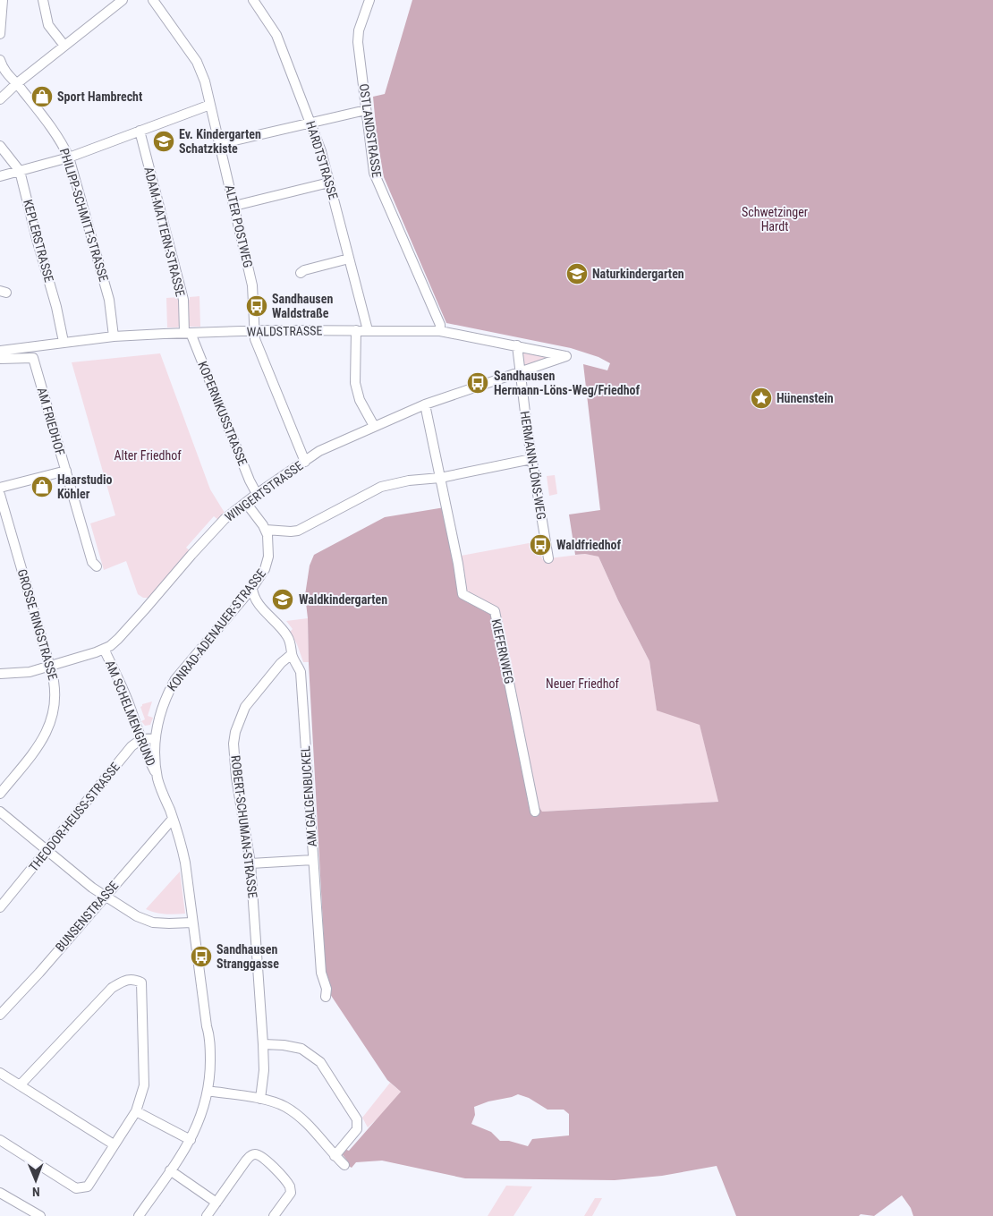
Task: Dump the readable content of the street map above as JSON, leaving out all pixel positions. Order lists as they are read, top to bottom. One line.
{"streets":{"street":["OSTLANDSTRASSE","HARDTSTRASSE","PHILIPP-SCHMITT-STRASSE","ALTER POSTWEG","ADAM-MATTERN-STRASSE","KEPLERSTRASSE","WALDSTRASSE","KOPERNIKUSSTRASSE","AM FRIEDHOF","HERMANN-LÖNS-WEG","WINGERTSTRASSE","GROSSE RINGSTRASSE","KONRAD-ADENAUER-STRASSE","KIEFERNWEG","AM SCHELMENGRUND","AM GALGENBUCKEL","THEODOR-HEUSS-STRASSE","ROBERT-SCHUMAN-STRASSE","BUNSENSTRASSE"]},"crossings":[["OSTLANDSTRASSE","WALDSTRASSE"],["HARDTSTRASSE","WALDSTRASSE"],["PHILIPP-SCHMITT-STRASSE","WALDSTRASSE"],["ALTER POSTWEG","WALDSTRASSE"],["ALTER POSTWEG","WINGERTSTRASSE"],["ADAM-MATTERN-STRASSE","WALDSTRASSE"],["ADAM-MATTERN-STRASSE","KOPERNIKUSSTRASSE"],["KEPLERSTRASSE","WALDSTRASSE"],["WALDSTRASSE","KOPERNIKUSSTRASSE"],["WALDSTRASSE","HERMANN-LÖNS-WEG"],["WALDSTRASSE","WINGERTSTRASSE"],["KOPERNIKUSSTRASSE","WINGERTSTRASSE"],["HERMANN-LÖNS-WEG","WINGERTSTRASSE"],["WINGERTSTRASSE","GROSSE RINGSTRASSE"],["WINGERTSTRASSE","KIEFERNWEG"],["WINGERTSTRASSE","AM SCHELMENGRUND"],["KONRAD-ADENAUER-STRASSE","AM SCHELMENGRUND"],["KONRAD-ADENAUER-STRASSE","AM GALGENBUCKEL"],["KONRAD-ADENAUER-STRASSE","BUNSENSTRASSE"],["AM SCHELMENGRUND","THEODOR-HEUSS-STRASSE"],["AM GALGENBUCKEL","ROBERT-SCHUMAN-STRASSE"]],"parks":["Schwetzinger Hardt","Alter Friedhof","Neuer Friedhof"],"places":{"shop":["Sport Hambrecht","Haarstudio Köhler"],"school or university":["Ev. Kindergarten Schatzkiste","Naturkindergarten","Waldkindergarten"],"bus stop":["Sandhausen Waldstraße","Sandhausen Hermann-Löns-Weg/Friedhof","Waldfriedhof","Sandhausen Stranggasse"],"place":["Hünenstein"]},"north":"bottom"}
